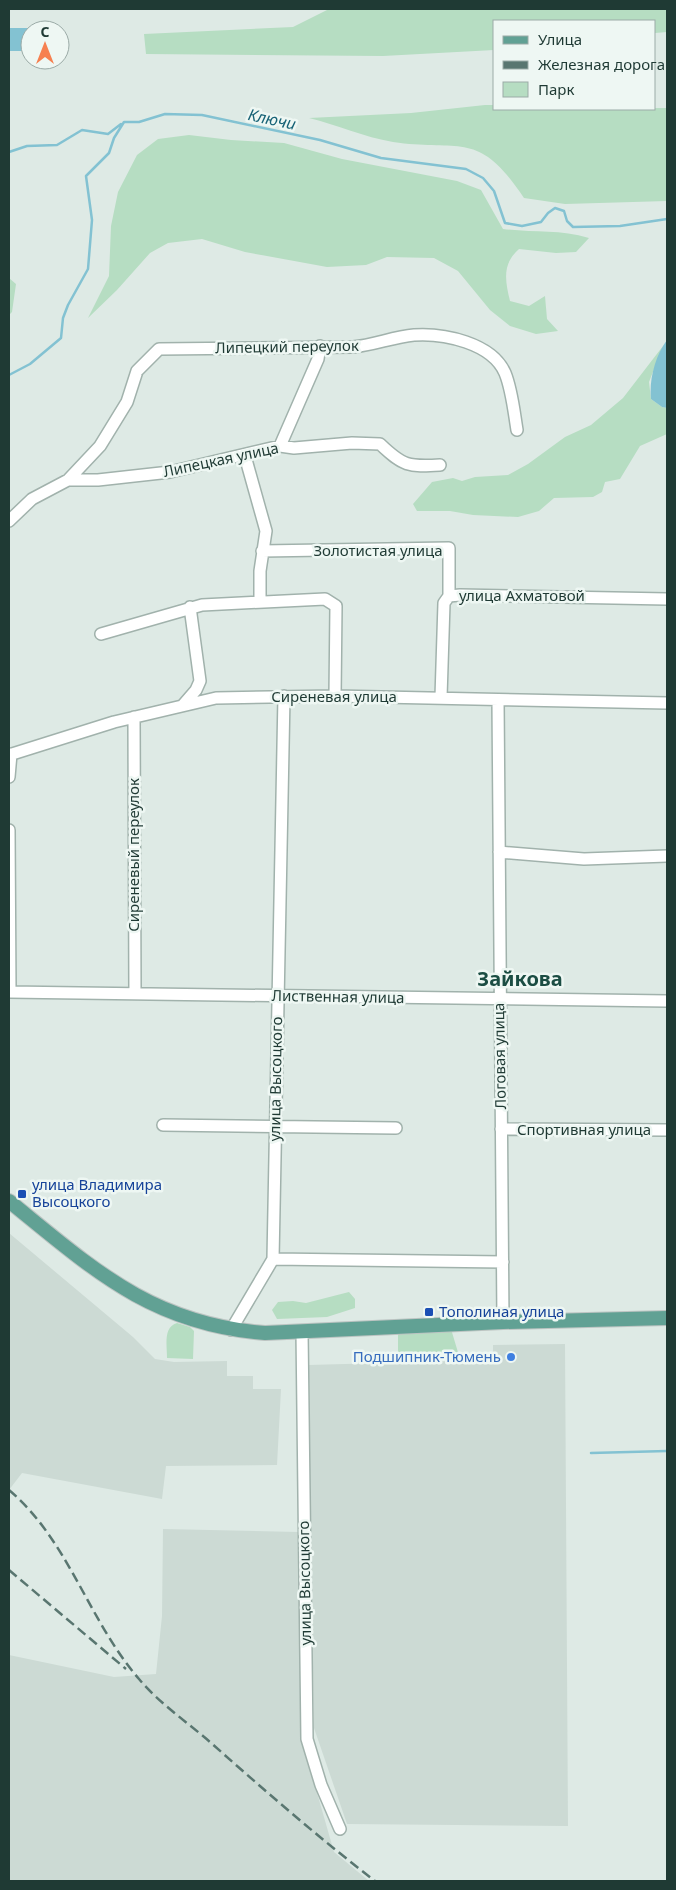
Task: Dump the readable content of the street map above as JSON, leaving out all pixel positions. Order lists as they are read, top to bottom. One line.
{"streets":{"street":["Липецкий переулок","Липецкая улица","Золотистая улица","улица Ахматовой","Сиреневая улица","Сиреневый переулок","Лиственная улица","Логовая улица","улица Высоцкого","Спортивная улица"]},"crossings":[["Липецкий переулок","Липецкая улица"],["Золотистая улица","улица Ахматовой"],["улица Ахматовой","Сиреневая улица"],["Сиреневая улица","Сиреневый переулок"],["Сиреневая улица","Логовая улица"],["Сиреневая улица","улица Высоцкого"],["Сиреневый переулок","Лиственная улица"],["Лиственная улица","Логовая улица"],["Лиственная улица","улица Высоцкого"],["Логовая улица","Спортивная улица"]],"districts":["Зайкова"],"water":["Ключи"],"places":{"transit":["улица Владимира Высоцкого","Тополиная улица"],"other":["Подшипник-Тюмень"]},"legend":["Улица","Железная дорога","Парк"],"north":"top"}
